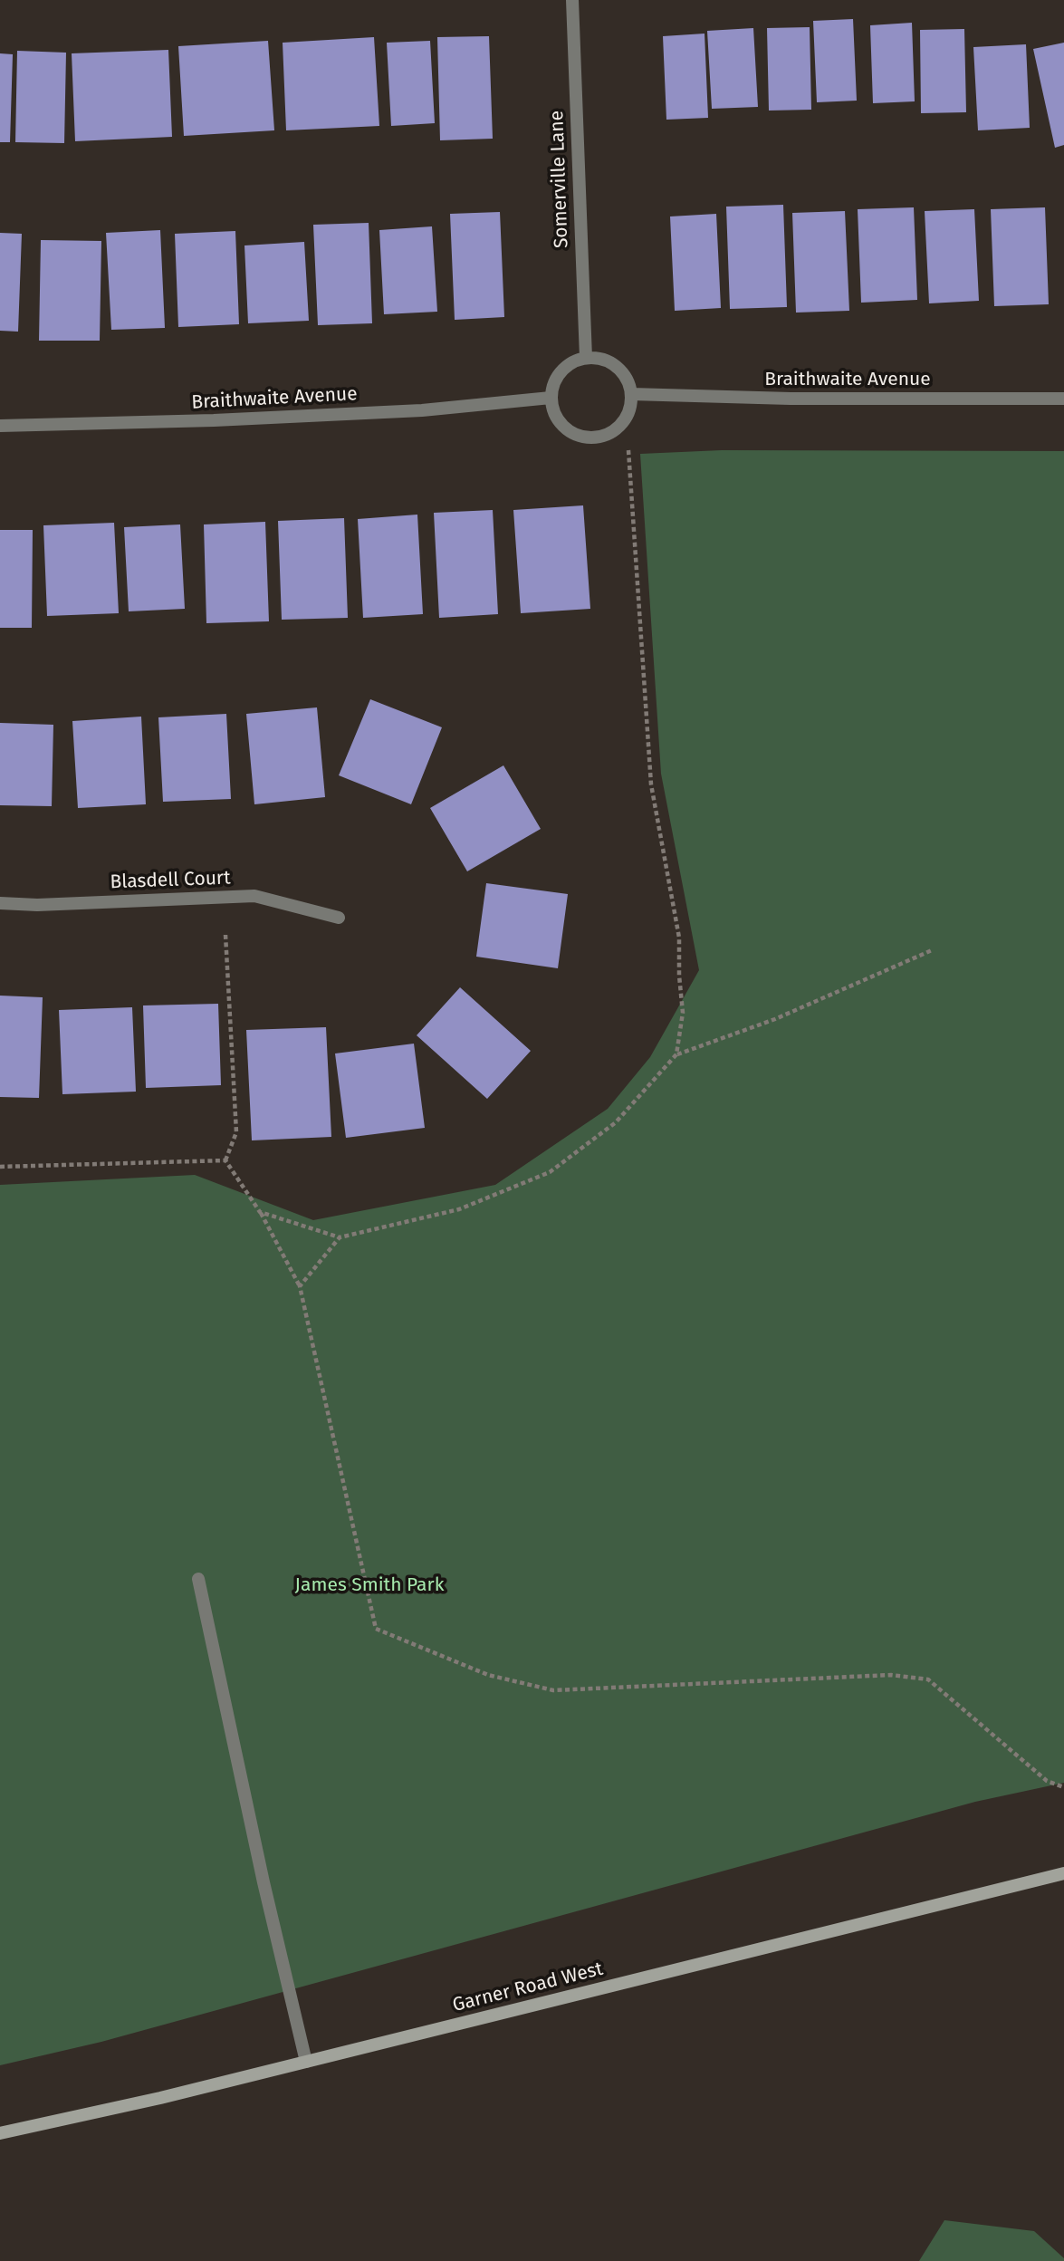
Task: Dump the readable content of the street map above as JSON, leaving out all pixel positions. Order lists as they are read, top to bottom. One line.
{"streets":{"main road":["Garner Road West"],"street":["Somerville Lane","Braithwaite Avenue","Blasdell Court"]},"crossings":[["Somerville Lane","Braithwaite Avenue"]],"parks":["James Smith Park"]}
